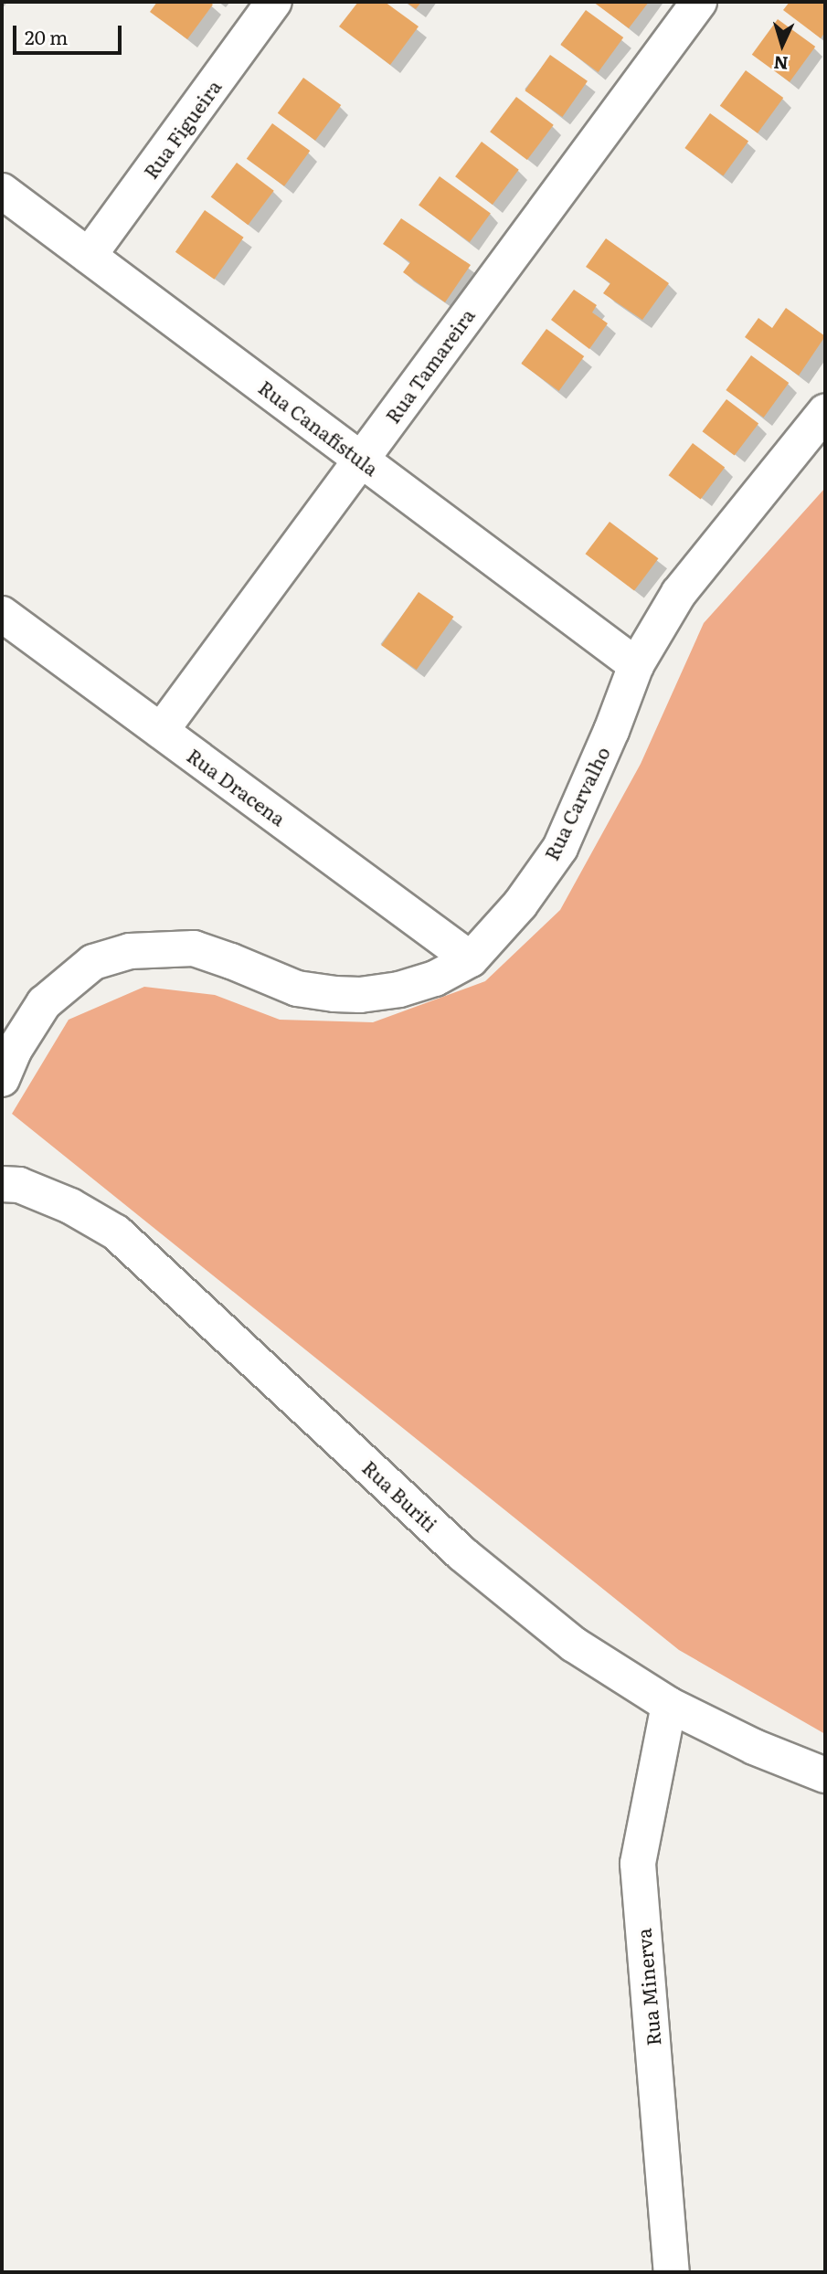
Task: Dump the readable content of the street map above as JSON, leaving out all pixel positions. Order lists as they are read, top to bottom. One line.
{"streets":{"street":["Rua Figueira","Rua Tamareira","Rua Canafístula","Rua Dracena","Rua Carvalho","Rua Buriti","Rua Minerva"]},"crossings":[["Rua Figueira","Rua Canafístula"],["Rua Tamareira","Rua Canafístula"],["Rua Tamareira","Rua Dracena"],["Rua Canafístula","Rua Carvalho"],["Rua Dracena","Rua Carvalho"],["Rua Buriti","Rua Minerva"]],"scale_bar":"20 m","north":"bottom"}
